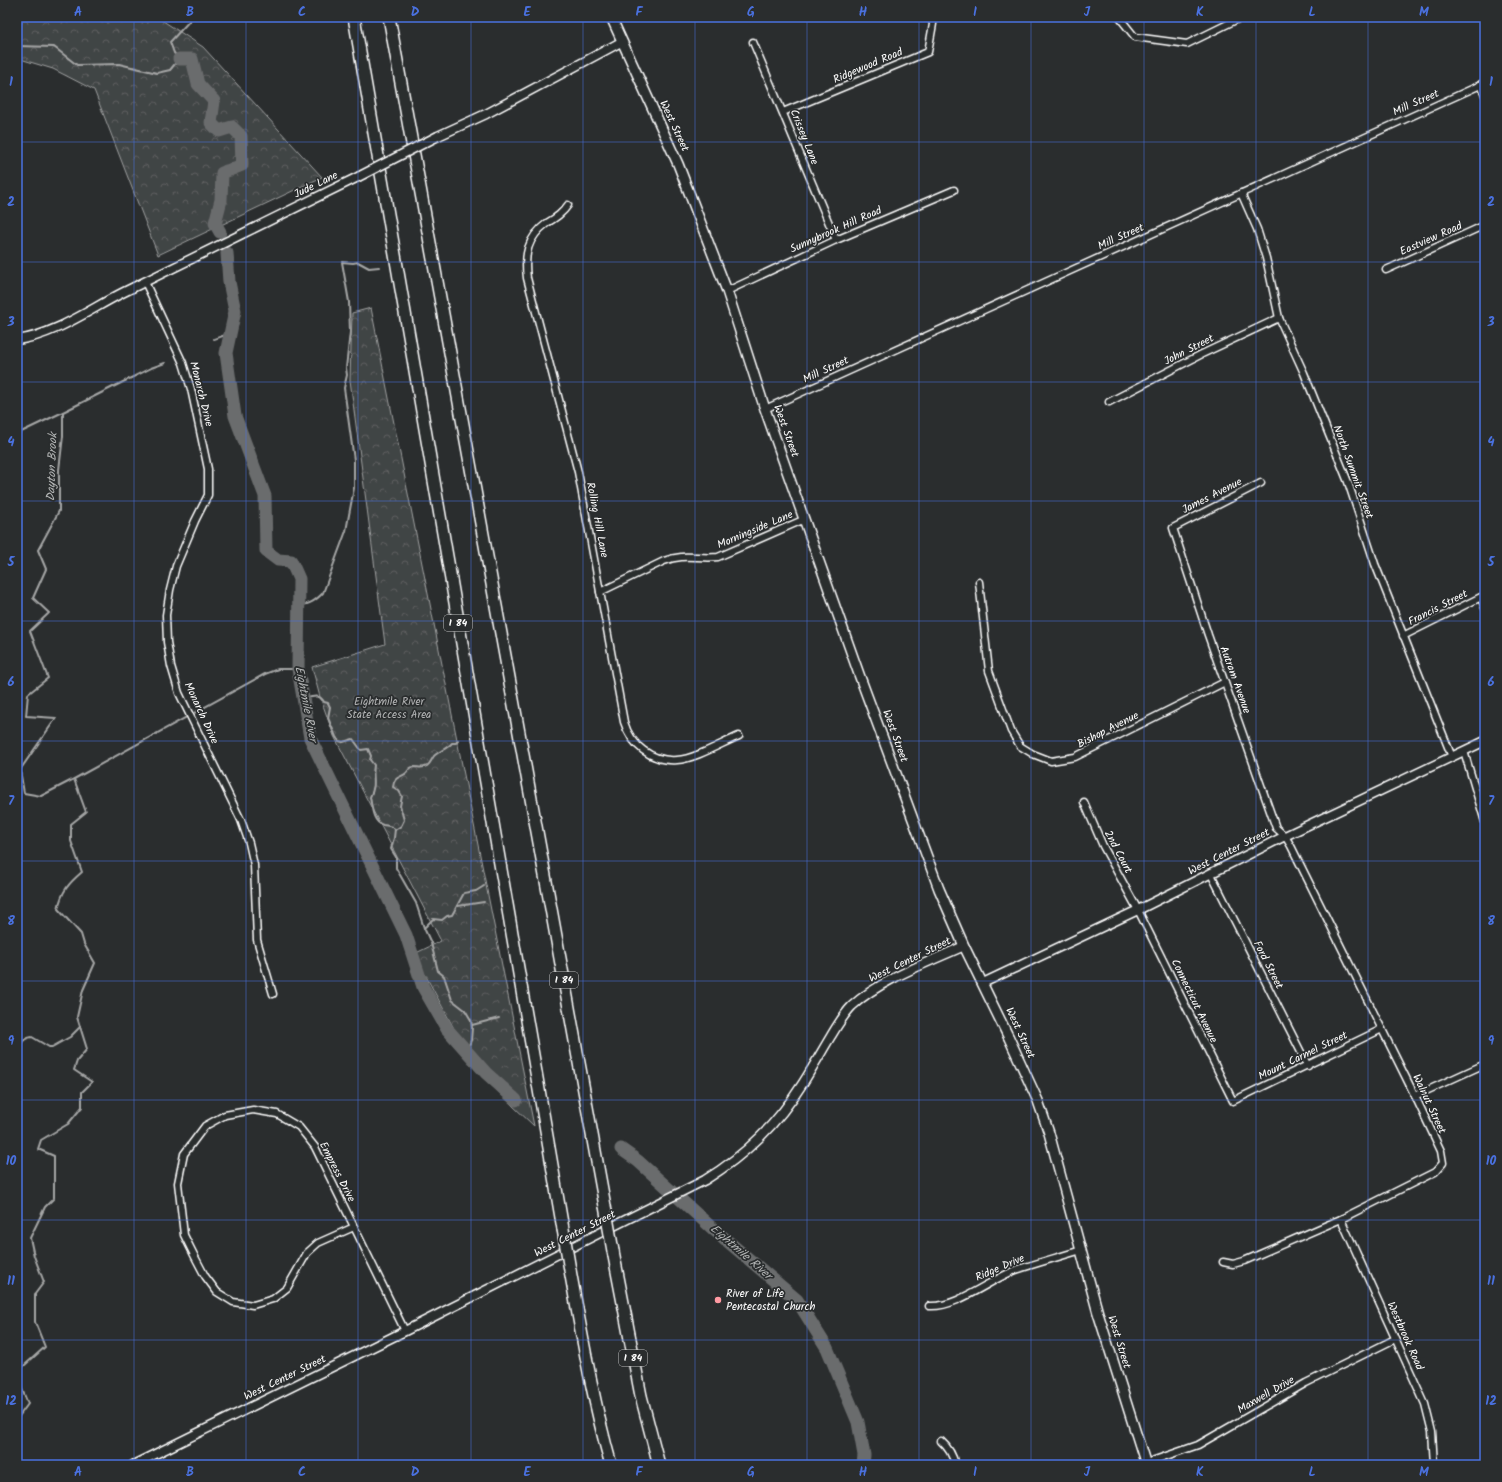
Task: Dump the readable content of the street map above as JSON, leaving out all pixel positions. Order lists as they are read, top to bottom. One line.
{"streets":{"highway":["I 84"],"main road":["West Street"],"street":["Ridgewood Road","Mill Street","Crissey Lane","Jude Lane","Sunnybrook Hill Road","Eastview Road","John Street","Monarch Drive","North Summit Street","James Avenue","Rolling Hill Lane","Morningside Lane","Francis Street","Autram Avenue","Bishop Avenue","2nd Court","West Center Street","Ford Street","Connecticut Avenue","Mount Carmel Street","Walnut Street","Empress Drive","Ridge Drive","Westbrook Road","Maxwell Drive"]},"crossings":[["Ridgewood Road","Crissey Lane"],["Mill Street","West Street"],["Mill Street","North Summit Street"],["West Street","Jude Lane"],["West Street","Sunnybrook Hill Road"],["West Street","Morningside Lane"],["West Street","West Center Street"],["West Street","Ridge Drive"],["West Street","Maxwell Drive"],["Crissey Lane","Sunnybrook Hill Road"],["Jude Lane","Monarch Drive"],["John Street","North Summit Street"],["North Summit Street","Francis Street"],["North Summit Street","West Center Street"],["James Avenue","Autram Avenue"],["Rolling Hill Lane","Morningside Lane"],["Autram Avenue","Bishop Avenue"],["Autram Avenue","West Center Street"],["Autram Avenue","Walnut Street"],["2nd Court","West Center Street"],["2nd Court","Connecticut Avenue"],["West Center Street","Ford Street"],["West Center Street","Connecticut Avenue"],["West Center Street","Walnut Street"],["West Center Street","Empress Drive"],["Ford Street","Mount Carmel Street"],["Connecticut Avenue","Mount Carmel Street"],["Mount Carmel Street","Walnut Street"],["Walnut Street","Westbrook Road"],["Westbrook Road","Maxwell Drive"]],"water":["Dayton Brook","Eightmile River"],"parks":["Eightmile River State Access Area"],"places":["River of Life Pentecostal Church"],"grid":{"columns":["A","B","C","D","E","F","G","H","I","J","K","L","M"],"rows":["1","2","3","4","5","6","7","8","9","10","11","12"]}}
